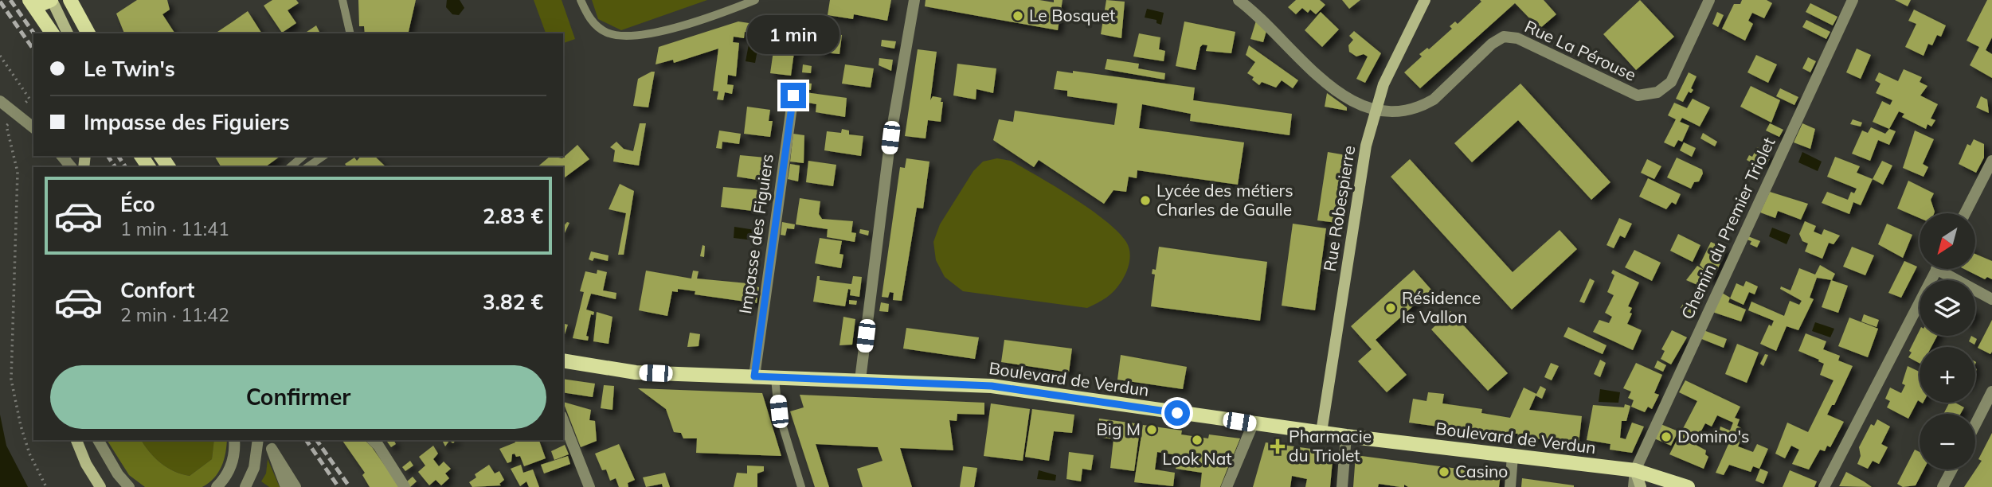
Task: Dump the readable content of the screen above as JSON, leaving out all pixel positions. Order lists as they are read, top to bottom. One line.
{"streets":{"main road":["Boulevard de Verdun"],"street":["Rue La Pérouse","Rue Robespierre","Chemin du Premier Triolet","Impasse des Figuiers"]},"crossings":[["Rue La Pérouse","Rue Robespierre"],["Rue Robespierre","Boulevard de Verdun"],["Chemin du Premier Triolet","Boulevard de Verdun"],["Impasse des Figuiers","Boulevard de Verdun"]],"places":{"other":["Le Bosquet","Lycée des métiers Charles de Gaulle","Résidence le Vallon","Big M","Domino's","Look Nat","Casino"],"health":["Pharmacie du Triolet"]},"north":"bottom left","page":{"bubble":"1 min","banner":["Le Twin's","Impasse des Figuiers"],"list":[{"name":"Éco","note":"1 min · 11:41","value":"2.83 €"},{"name":"Confort","note":"2 min · 11:42","value":"3.82 €"}],"map_buttons":["+","−"],"buttons":"Confirmer"}}
